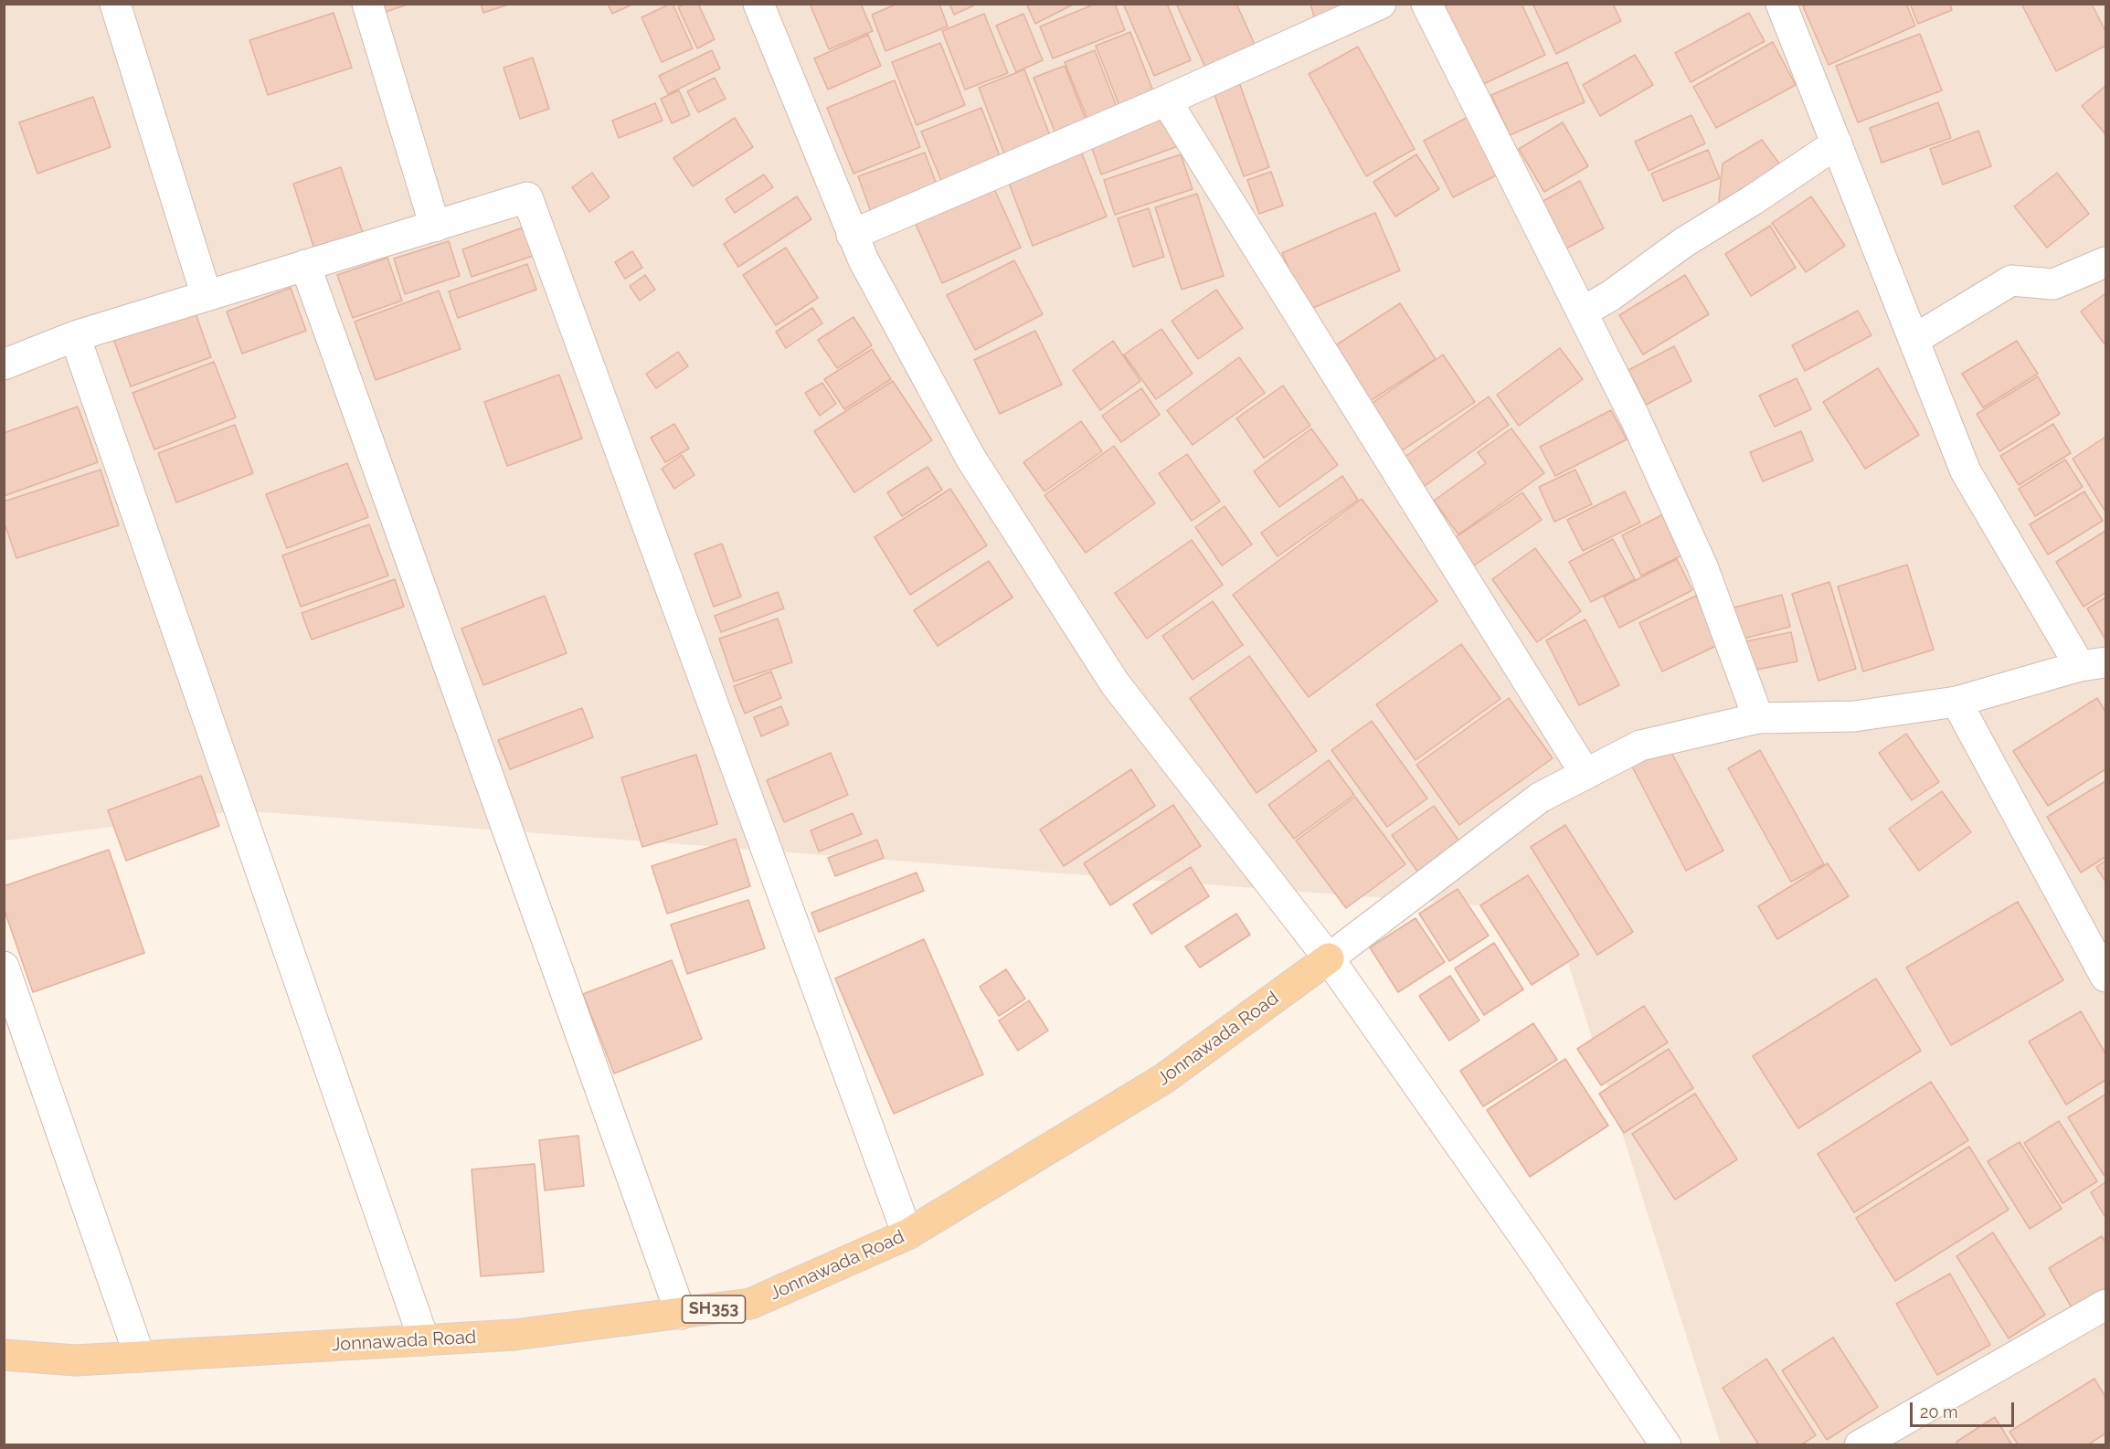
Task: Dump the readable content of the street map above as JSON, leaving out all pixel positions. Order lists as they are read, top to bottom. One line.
{"streets":{"main road":["Jonnawada Road","SH353"]},"scale_bar":"20 m"}
